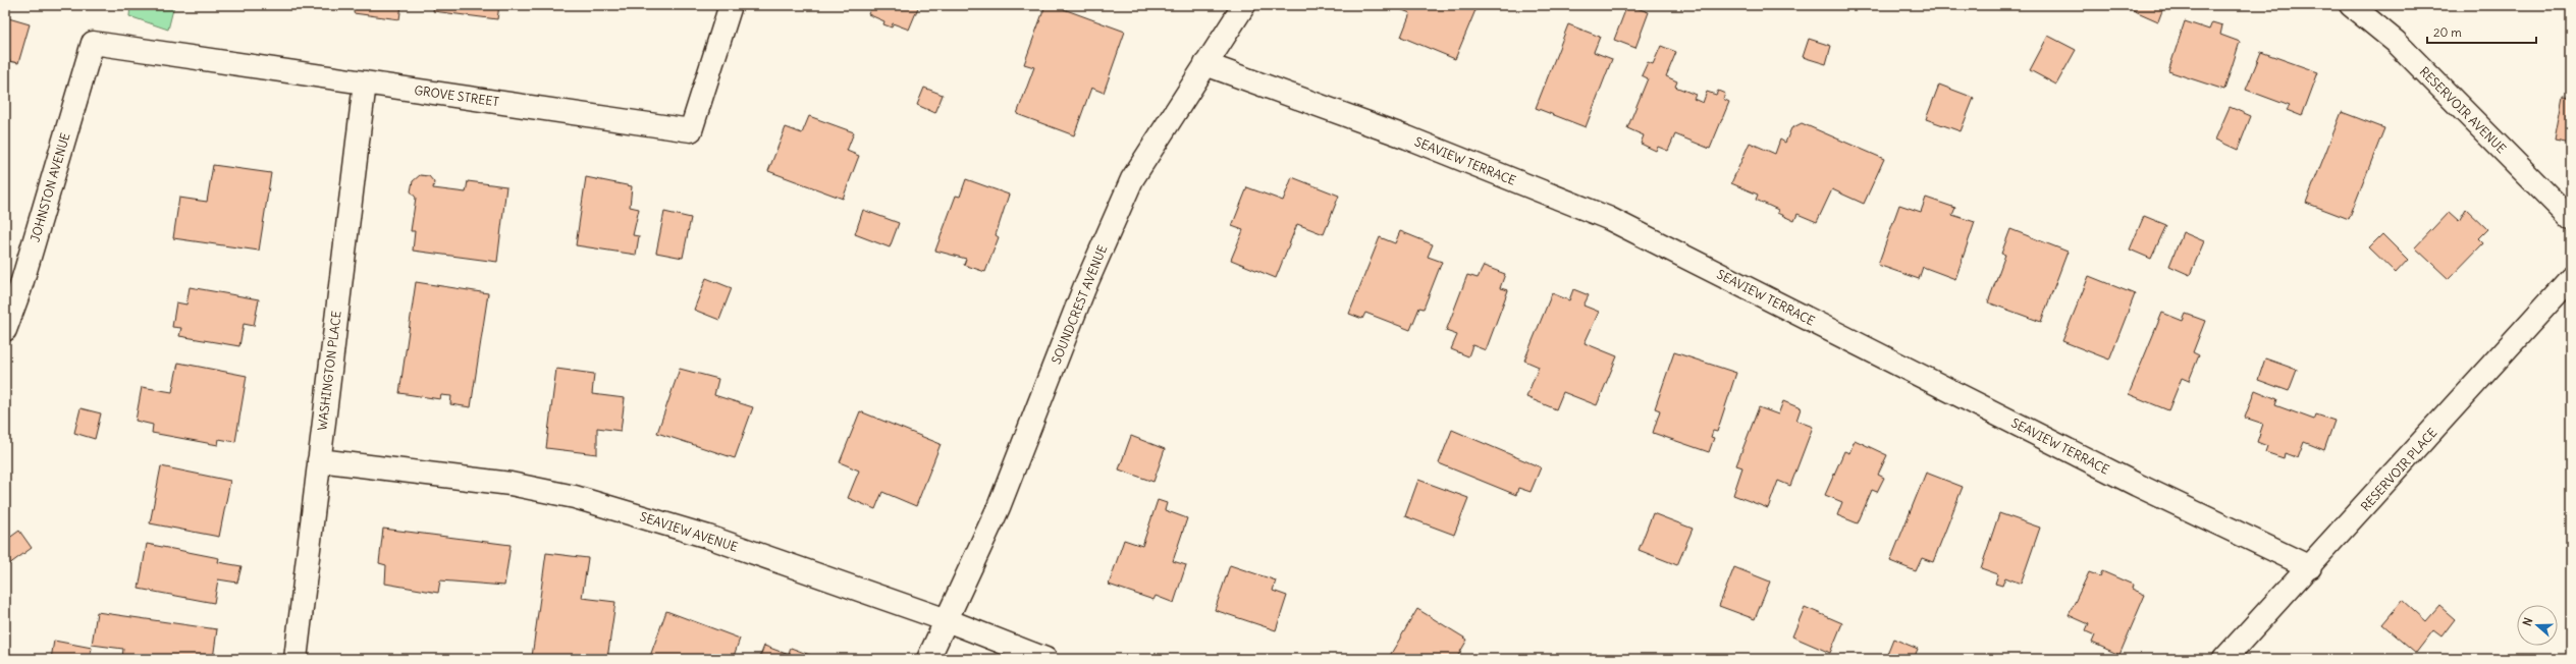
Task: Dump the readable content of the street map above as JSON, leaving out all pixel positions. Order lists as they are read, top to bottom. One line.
{"streets":{"street":["GROVE STREET","RESERVOIR AVENUE","SEAVIEW TERRACE","JOHNSTON AVENUE","SOUNDCREST AVENUE","WASHINGTON PLACE","RESERVOIR PLACE","SEAVIEW AVENUE"]},"crossings":[["GROVE STREET","JOHNSTON AVENUE"],["GROVE STREET","WASHINGTON PLACE"],["SEAVIEW TERRACE","SOUNDCREST AVENUE"],["SEAVIEW TERRACE","RESERVOIR PLACE"],["SOUNDCREST AVENUE","SEAVIEW AVENUE"],["WASHINGTON PLACE","SEAVIEW AVENUE"]],"scale_bar":"20 m","north":"left"}
